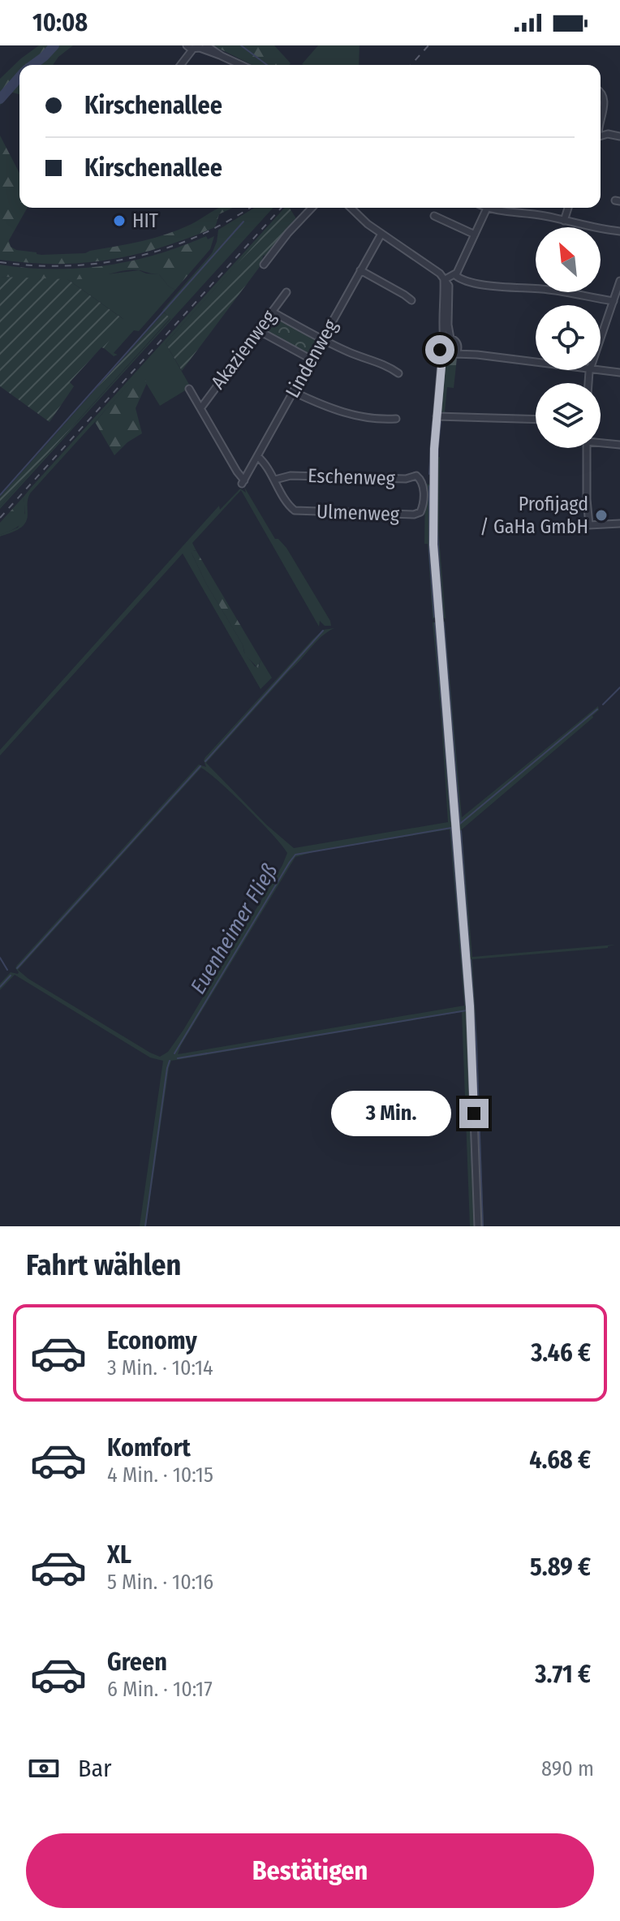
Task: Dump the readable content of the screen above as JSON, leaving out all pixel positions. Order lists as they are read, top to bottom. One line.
{"streets":{"street":["Akazienweg","Lindenweg","Eschenweg","Ulmenweg"]},"crossings":[["Akazienweg","Lindenweg"],["Lindenweg","Ulmenweg"],["Eschenweg","Ulmenweg"]],"water":["Euenheimer Fließ"],"places":["HIT","Profijagd / GaHa GmbH"],"north":"top left","page":{"status":"10:08","banner":["Kirschenallee","Kirschenallee"],"bubble":"3 Min.","heading":"Fahrt wählen","list":[{"name":"Economy","note":"3 Min. · 10:14","value":"3.46 €"},{"name":"Komfort","note":"4 Min. · 10:15","value":"4.68 €"},{"name":"XL","note":"5 Min. · 10:16","value":"5.89 €"},{"name":"Green","note":"6 Min. · 10:17","value":"3.71 €"}],"pay":["Bar","890 m"],"buttons":"Bestätigen"}}
